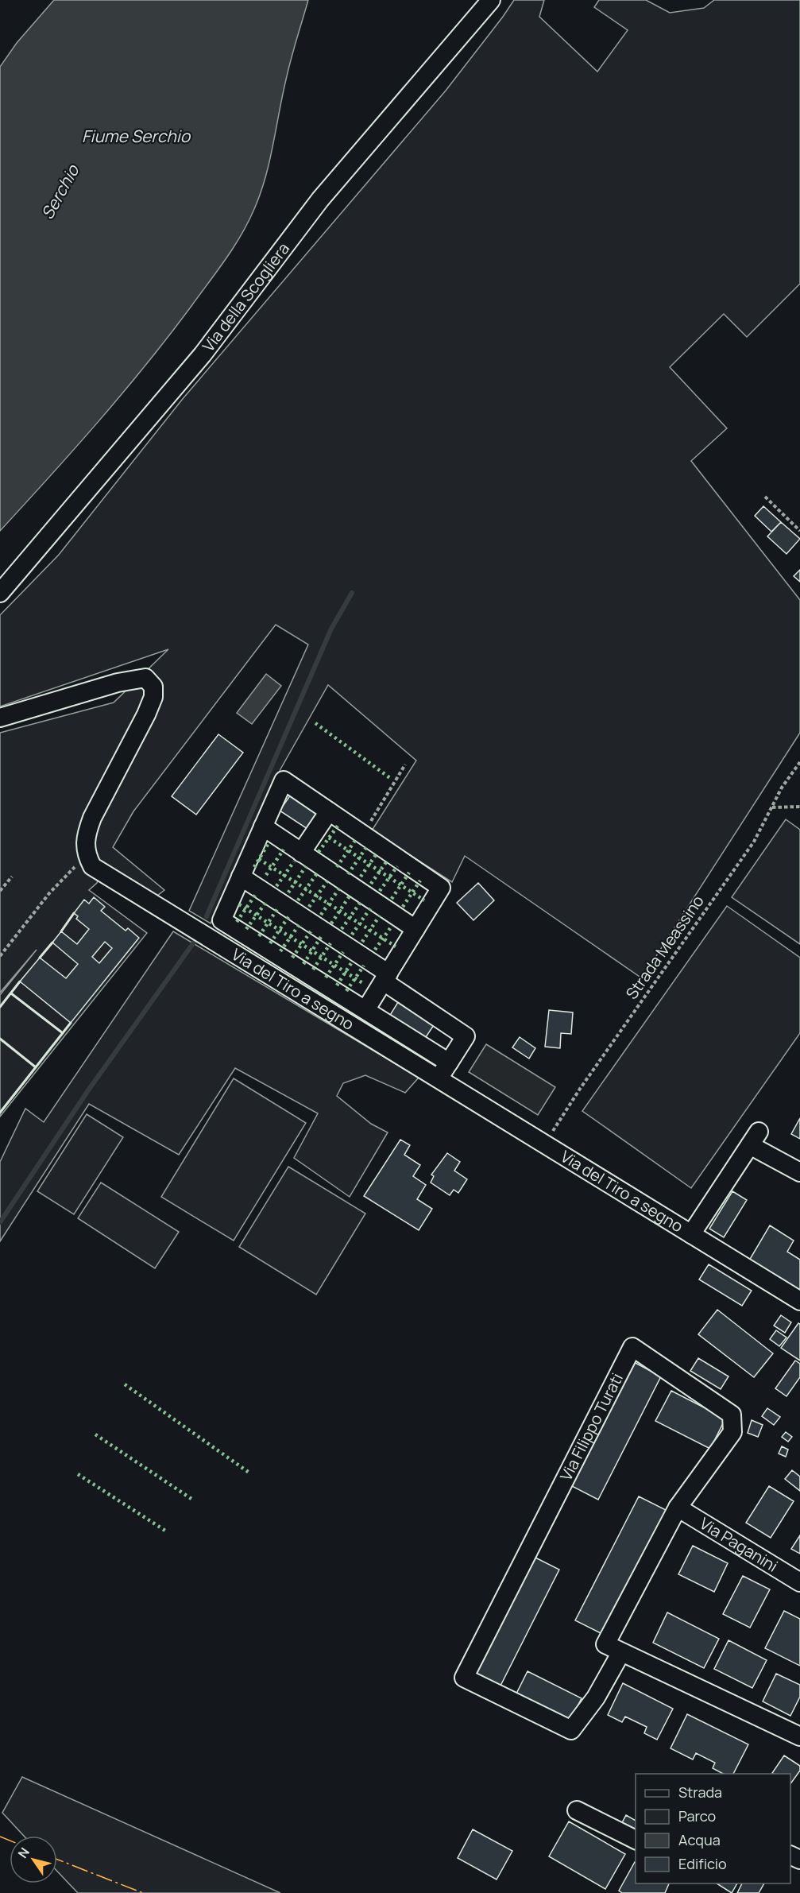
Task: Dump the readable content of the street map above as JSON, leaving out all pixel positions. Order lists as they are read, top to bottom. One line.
{"streets":{"street":["Via della Scogliera","Via del Tiro a segno","Via Filippo Turati","Via Paganini"],"path":["Strada Meassino"]},"crossings":[["Strada Meassino","Via del Tiro a segno"],["Via Filippo Turati","Via Paganini"]],"water":["Fiume Serchio","Serchio"],"legend":["Strada","Parco","Acqua","Edificio"],"north":"top left"}
